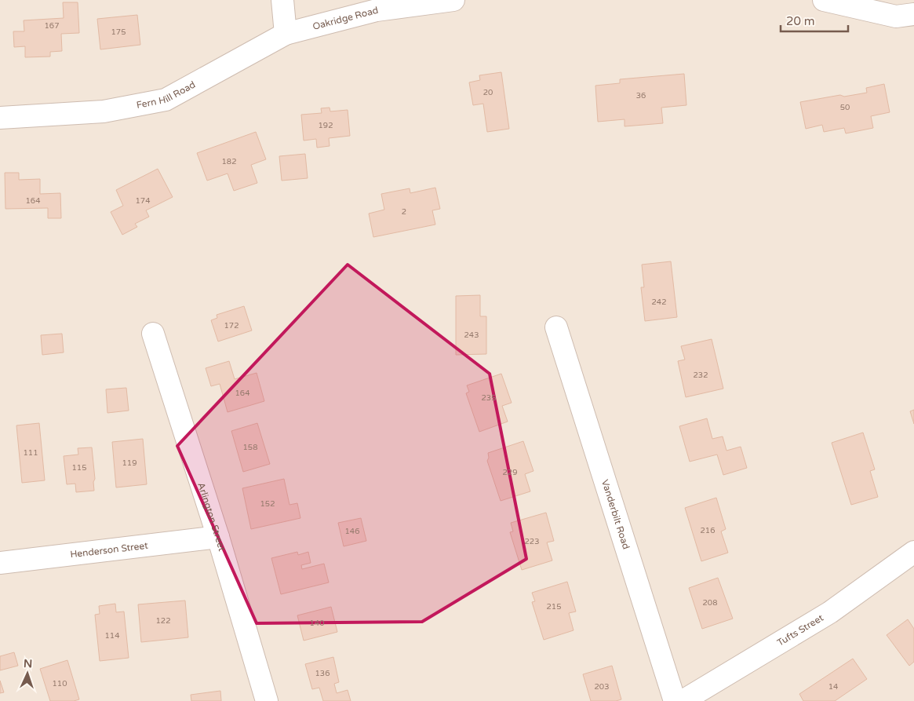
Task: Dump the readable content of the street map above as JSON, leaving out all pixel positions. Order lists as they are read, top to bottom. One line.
{"streets":{"street":["Oakridge Road","Fern Hill Road","Vanderbilt Road","Arlington Street","Henderson Street","Tufts Street"]},"crossings":[["Oakridge Road","Fern Hill Road"],["Arlington Street","Henderson Street"]],"house_numbers":["167","175","20","36","50","192","182","164","174","2","242","172","243","232","164","235","158","111","119","115","229","152","216","146","223","208","215","122","140","114","136","110","203","14"],"scale_bar":"20 m","north":"top"}
